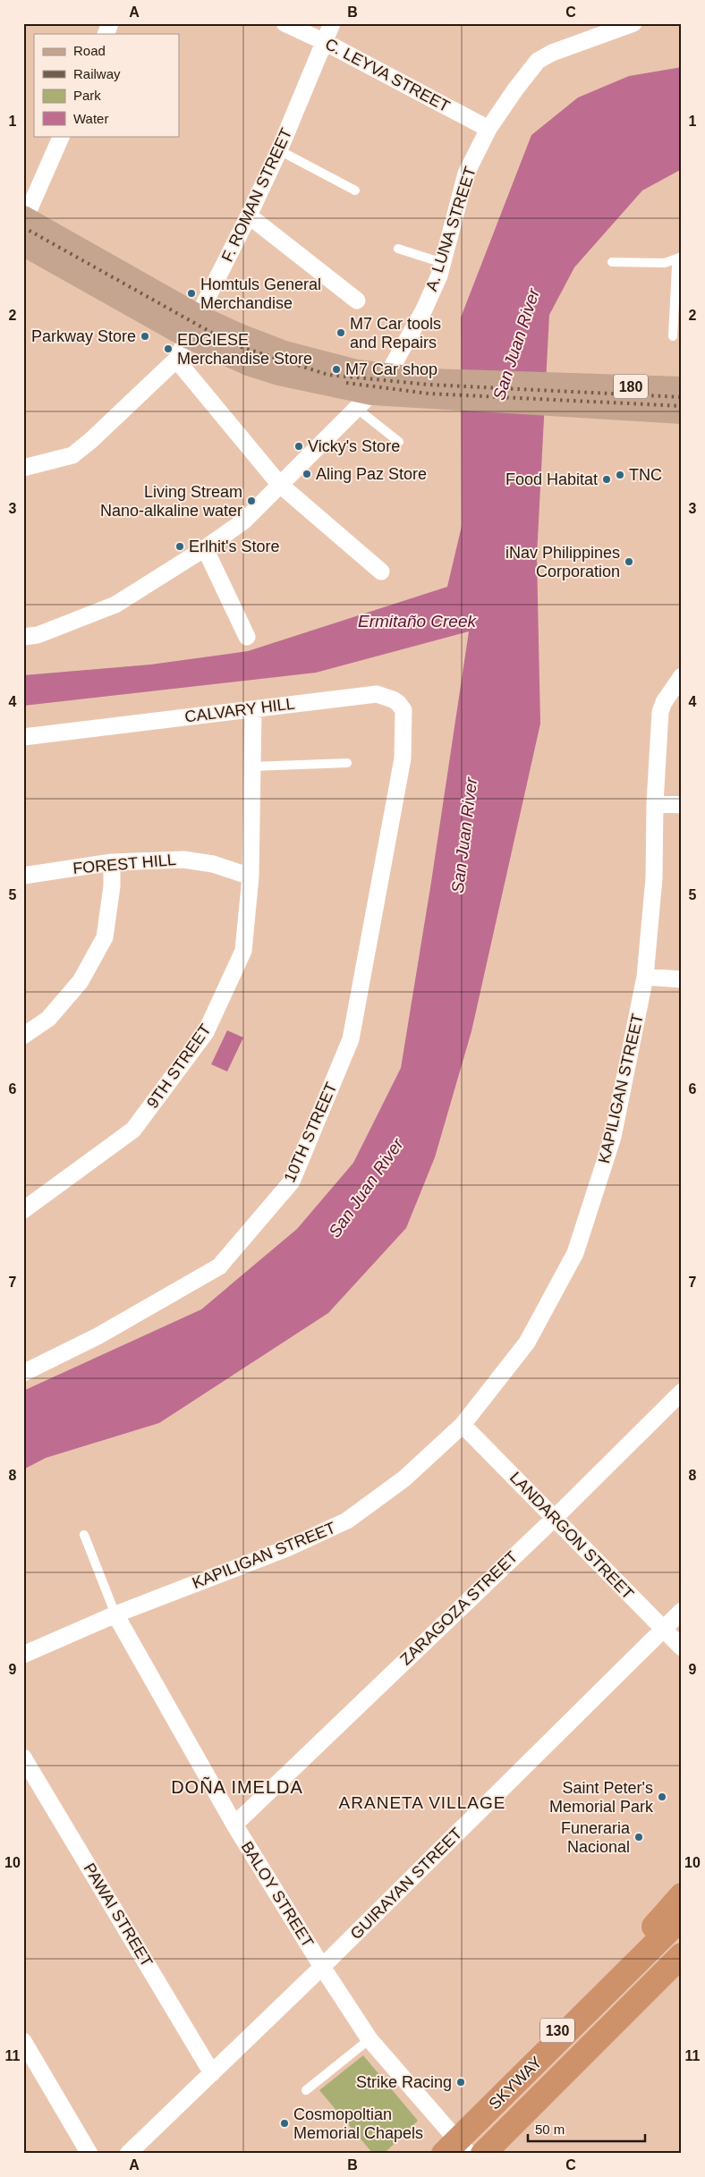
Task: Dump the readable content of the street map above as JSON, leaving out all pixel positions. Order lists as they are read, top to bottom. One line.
{"streets":{"highway":["SKYWAY"],"main road":["180","130"],"street":["C. LEYVA STREET","F. ROMAN STREET","A. LUNA STREET","CALVARY HILL","FOREST HILL","9TH STREET","KAPILIGAN STREET","10TH STREET","LANDARGON STREET","ZARAGOZA STREET","GUIRAYAN STREET","BALOY STREET","PAWAI STREET"]},"crossings":[["C. LEYVA STREET","F. ROMAN STREET"],["C. LEYVA STREET","A. LUNA STREET"],["F. ROMAN STREET","180"],["A. LUNA STREET","180"],["CALVARY HILL","9TH STREET"],["CALVARY HILL","10TH STREET"],["FOREST HILL","9TH STREET"],["KAPILIGAN STREET","LANDARGON STREET"],["KAPILIGAN STREET","BALOY STREET"],["LANDARGON STREET","ZARAGOZA STREET"],["LANDARGON STREET","GUIRAYAN STREET"],["ZARAGOZA STREET","BALOY STREET"],["GUIRAYAN STREET","BALOY STREET"],["GUIRAYAN STREET","PAWAI STREET"],["BALOY STREET","130"],["BALOY STREET","SKYWAY"],["130","SKYWAY"]],"districts":["DOÑA IMELDA","ARANETA VILLAGE"],"water":["San Juan River","Ermitaño Creek"],"places":["Homtuls General Merchandise","M7 Car tools and Repairs","Parkway Store","EDGIESE Merchandise Store","M7 Car shop","Vicky's Store","Aling Paz Store","TNC","Food Habitat","Living Stream Nano-alkaline water","Erlhit's Store","iNav Philippines Corporation","Saint Peter's Memorial Park","Funeraria Nacional","Strike Racing","Cosmopoltian Memorial Chapels"],"legend":["Road","Railway","Park","Water"],"scale_bar":"50 m","grid":{"columns":["A","B","C"],"rows":["1","2","3","4","5","6","7","8","9","10","11"]}}
